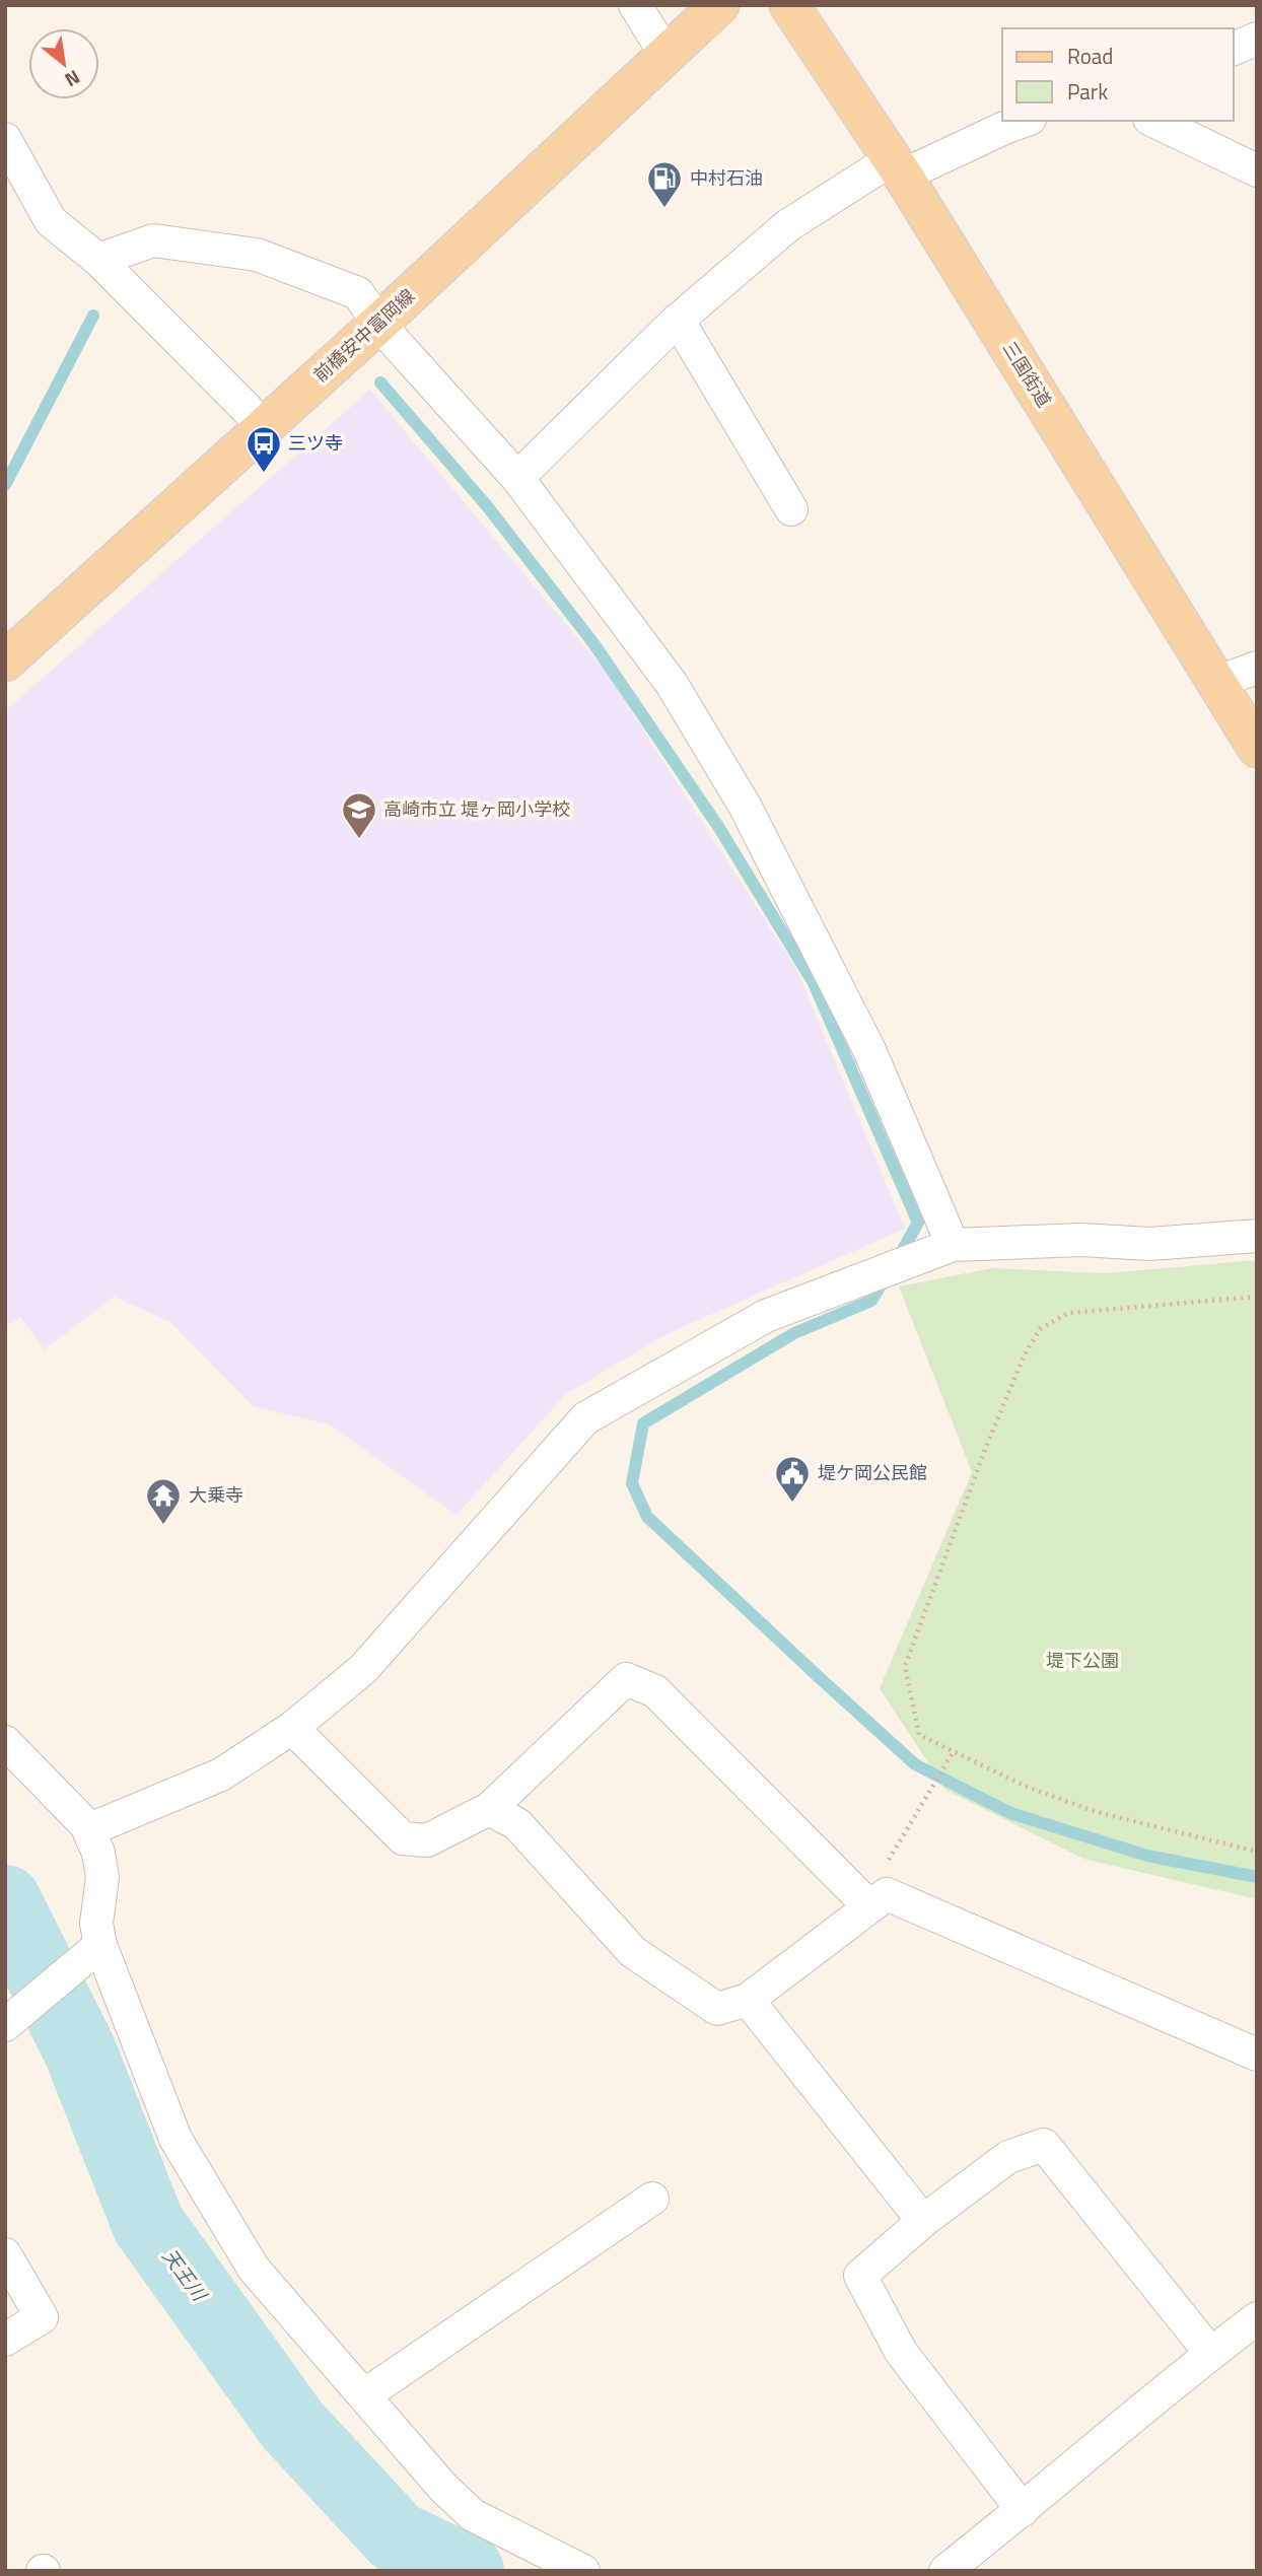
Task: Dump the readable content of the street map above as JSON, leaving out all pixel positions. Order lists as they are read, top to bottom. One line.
{"streets":{"main road":["前橋安中富岡線","三国街道"]},"water":["天王川"],"parks":["堤下公園"],"places":{"fuel station":["中村石油"],"bus stop":["三ツ寺"],"school or university":["高崎市立 堤ヶ岡小学校"],"public building":["堤ケ岡公民館"],"temple":["大乗寺"]},"legend":["Road","Park"],"north":"bottom right"}
